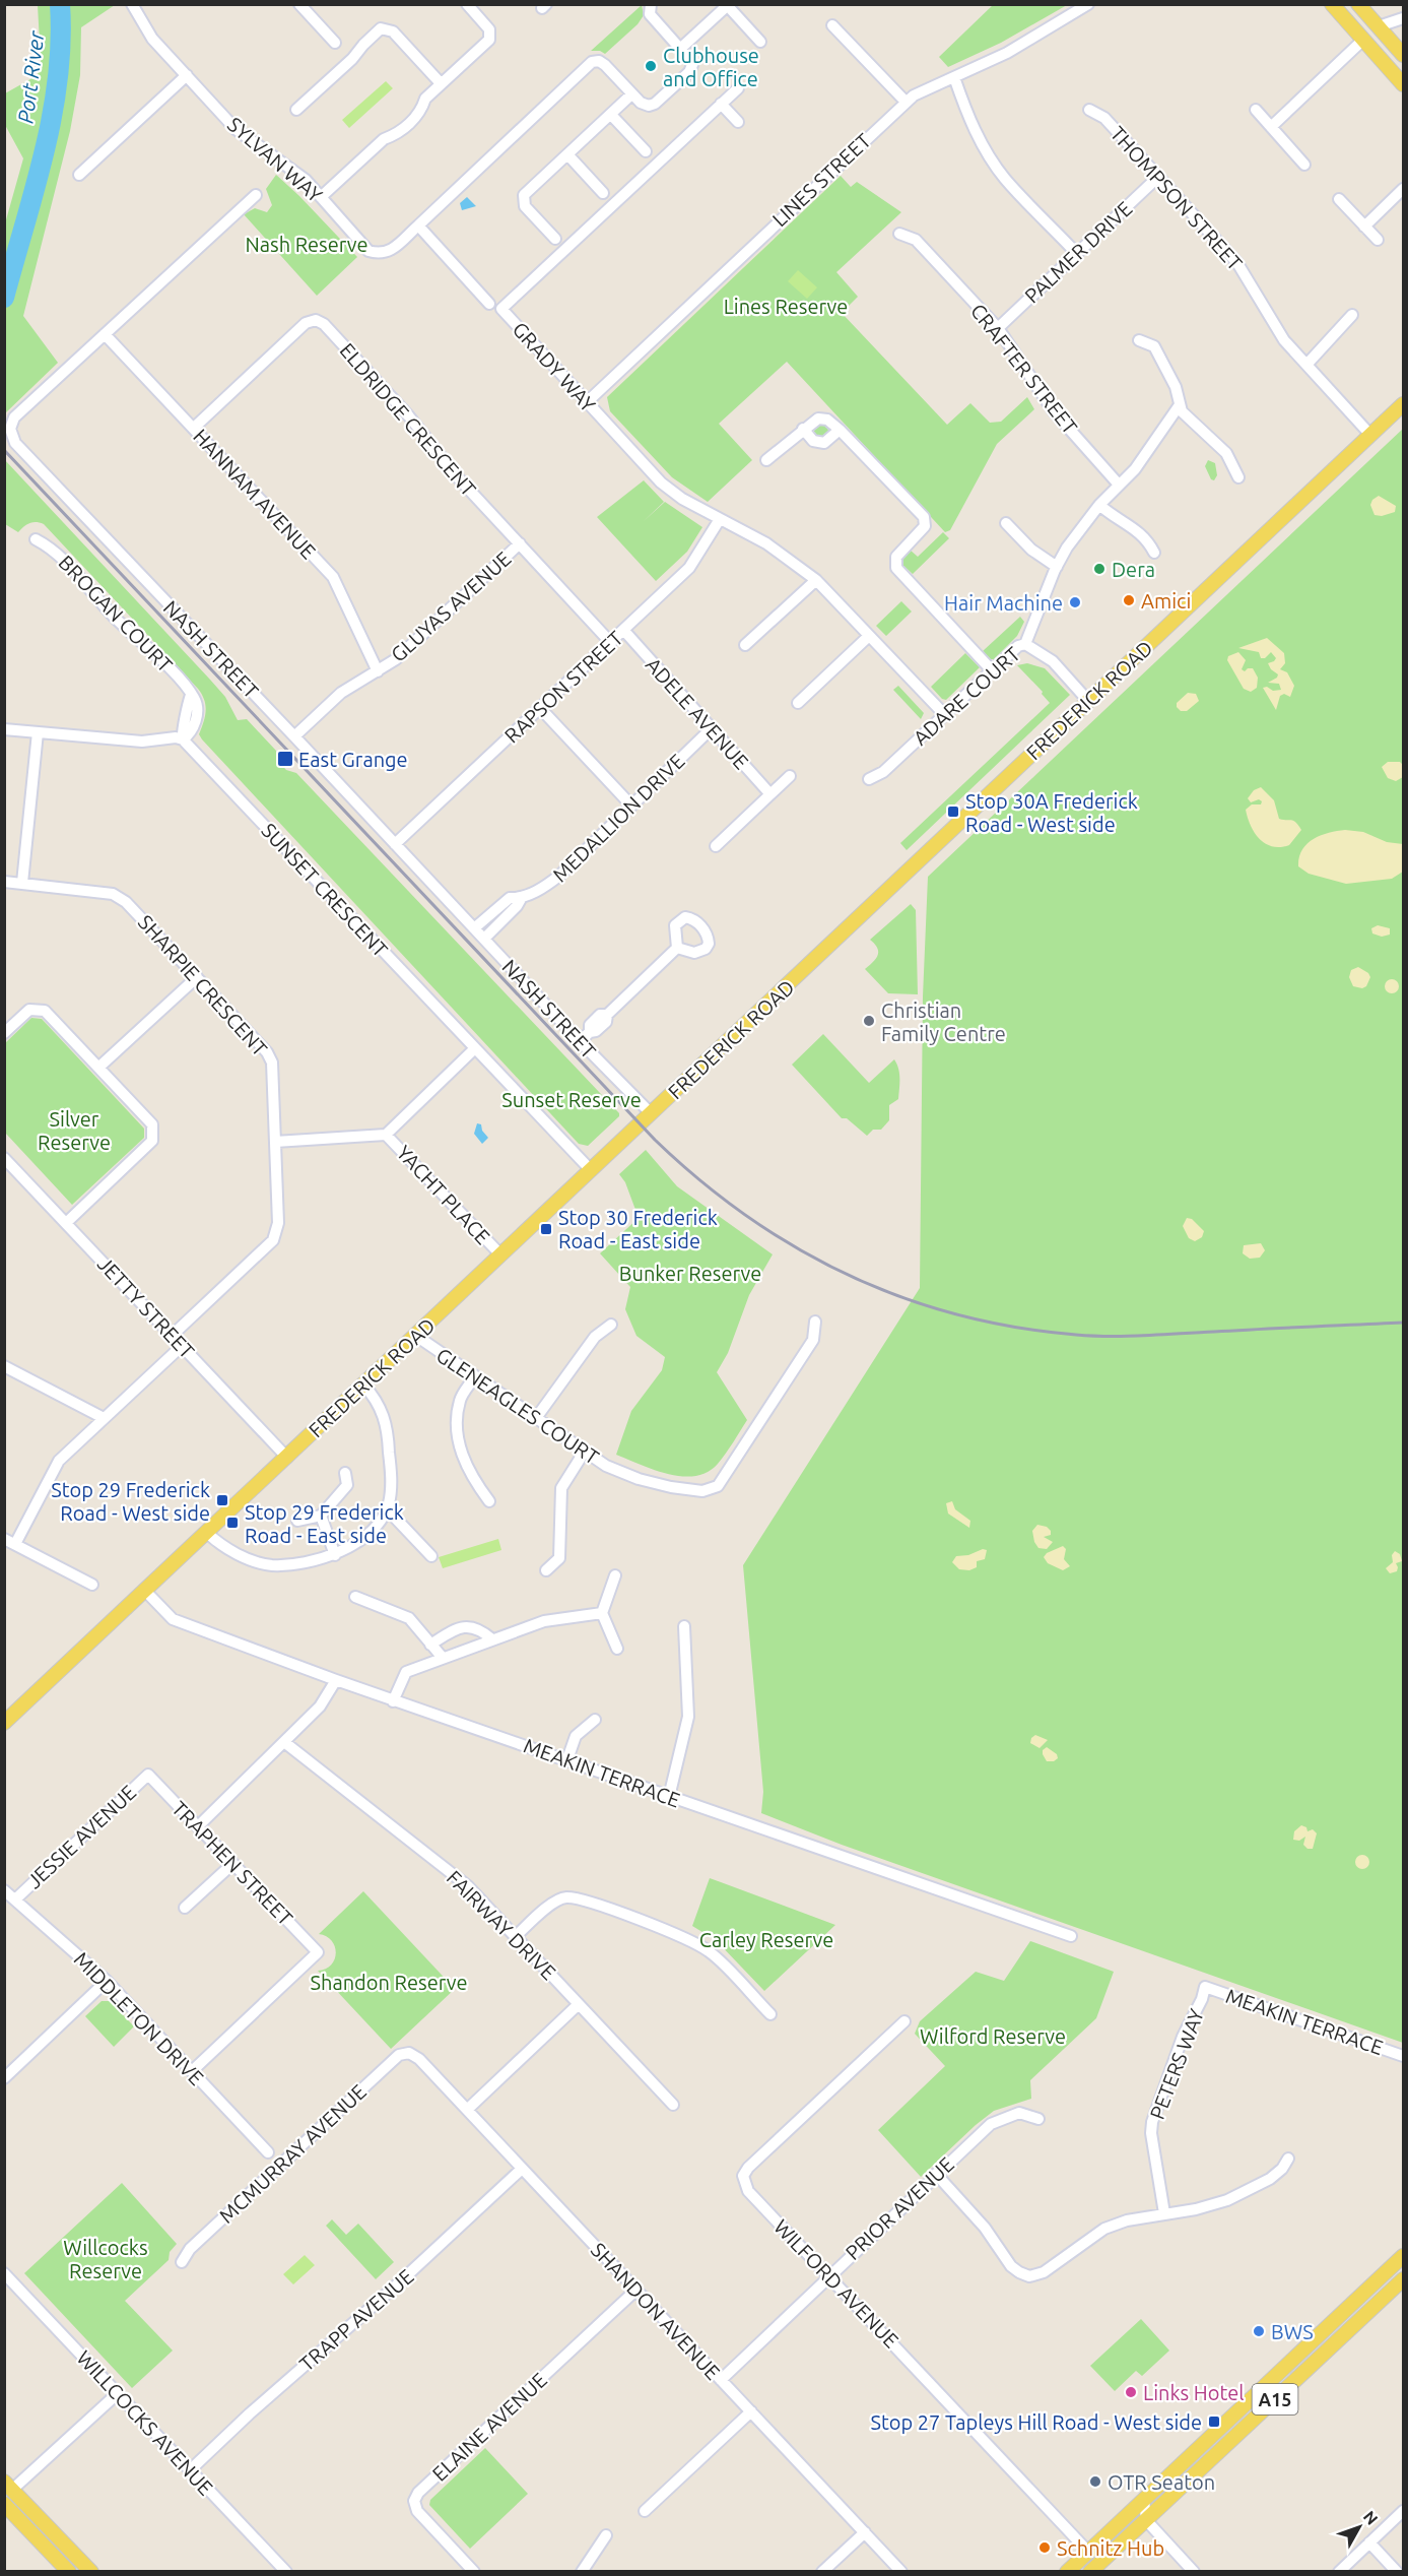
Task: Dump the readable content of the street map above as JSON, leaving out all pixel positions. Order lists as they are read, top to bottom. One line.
{"streets":{"main road":["FREDERICK ROAD","A15"],"street":["SYLVAN WAY","LINES STREET","THOMPSON STREET","PALMER DRIVE","GRADY WAY","CRAFTER STREET","ELDRIDGE CRESCENT","HANNAM AVENUE","GLUYAS AVENUE","BROGAN COURT","NASH STREET","RAPSON STREET","ADARE COURT","ADELE AVENUE","MEDALLION DRIVE","SUNSET CRESCENT","SHARPIE CRESCENT","YACHT PLACE","JETTY STREET","GLENEAGLES COURT","MEAKIN TERRACE","JESSIE AVENUE","TRAPHEN STREET","FAIRWAY DRIVE","MIDDLETON DRIVE","PETERS WAY","MCMURRAY AVENUE","PRIOR AVENUE","WILFORD AVENUE","SHANDON AVENUE","TRAPP AVENUE","WILLCOCKS AVENUE","ELAINE AVENUE"]},"crossings":[["LINES STREET","GRADY WAY"],["THOMPSON STREET","PALMER DRIVE"],["THOMPSON STREET","FREDERICK ROAD"],["PALMER DRIVE","CRAFTER STREET"],["GRADY WAY","RAPSON STREET"],["GRADY WAY","ADARE COURT"],["ELDRIDGE CRESCENT","HANNAM AVENUE"],["ELDRIDGE CRESCENT","GLUYAS AVENUE"],["ELDRIDGE CRESCENT","RAPSON STREET"],["HANNAM AVENUE","GLUYAS AVENUE"],["HANNAM AVENUE","NASH STREET"],["GLUYAS AVENUE","NASH STREET"],["BROGAN COURT","SUNSET CRESCENT"],["NASH STREET","RAPSON STREET"],["NASH STREET","FREDERICK ROAD"],["NASH STREET","MEDALLION DRIVE"],["RAPSON STREET","ADELE AVENUE"],["ADARE COURT","FREDERICK ROAD"],["FREDERICK ROAD","SUNSET CRESCENT"],["FREDERICK ROAD","YACHT PLACE"],["FREDERICK ROAD","JETTY STREET"],["FREDERICK ROAD","GLENEAGLES COURT"],["FREDERICK ROAD","MEAKIN TERRACE"],["ADELE AVENUE","MEDALLION DRIVE"],["SHARPIE CRESCENT","JETTY STREET"],["MEAKIN TERRACE","PETERS WAY"],["JESSIE AVENUE","TRAPHEN STREET"],["JESSIE AVENUE","MIDDLETON DRIVE"],["TRAPHEN STREET","MIDDLETON DRIVE"],["MCMURRAY AVENUE","SHANDON AVENUE"],["PRIOR AVENUE","WILFORD AVENUE"],["PRIOR AVENUE","SHANDON AVENUE"],["WILFORD AVENUE","A15"],["SHANDON AVENUE","TRAPP AVENUE"],["SHANDON AVENUE","ELAINE AVENUE"],["TRAPP AVENUE","WILLCOCKS AVENUE"]],"water":["Port River"],"parks":["Nash Reserve","Lines Reserve","Sunset Reserve","Silver Reserve","Bunker Reserve","Carley Reserve","Shandon Reserve","Wilford Reserve","Willcocks Reserve"],"places":{"other":["Clubhouse and Office","Dera","Amici","Hair Machine","Christian Family Centre","BWS","Links Hotel","OTR Seaton","Schnitz Hub"],"transit":["East Grange","Stop 30A Frederick Road - West side","Stop 30 Frederick Road - East side","Stop 29 Frederick Road - West side","Stop 29 Frederick Road - East side","Stop 27 Tapleys Hill Road - West side"]},"north":"top right"}
